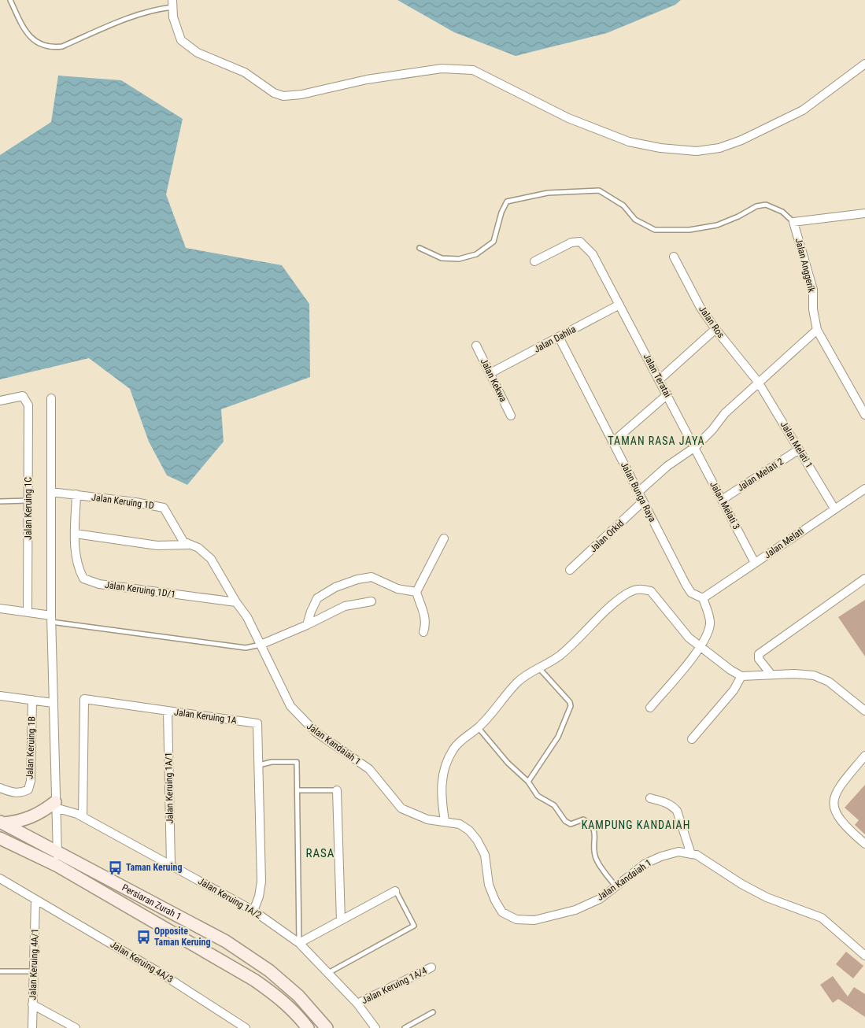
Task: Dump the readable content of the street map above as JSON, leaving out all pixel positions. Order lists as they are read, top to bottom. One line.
{"streets":{"main road":["Persiaran Zurah 1"],"street":["Jalan Anggerik","Jalan Ros","Jalan Dahlia","Jalan Teratai","Jalan Kekwa","Jalan Melati 1","Jalan Melati 2","Jalan Bunga Raya","Jalan Keruing 1D","Jalan Melati 3","Jalan Keruing 1C","Jalan Orkid","Jalan Melati","Jalan Keruing 1D/1","Jalan Keruing 1A","Jalan Kandaiah 1","Jalan Keruing 1B","Jalan Keruing 1A/1","Jalan Keruing 1A/2","Jalan Keruing 4A/3","Jalan Keruing 4A/1","Jalan Keruing 1A/4"]},"crossings":[["Jalan Ros","Jalan Melati 1"],["Jalan Dahlia","Jalan Teratai"],["Jalan Dahlia","Jalan Kekwa"],["Jalan Dahlia","Jalan Bunga Raya"],["Jalan Teratai","Jalan Melati 3"],["Jalan Melati 1","Jalan Melati 2"],["Jalan Melati 1","Jalan Melati"],["Jalan Melati 2","Jalan Melati 3"],["Jalan Bunga Raya","Jalan Orkid"],["Jalan Bunga Raya","Jalan Melati"],["Jalan Keruing 1D","Jalan Keruing 1D/1"],["Jalan Keruing 1D","Jalan Kandaiah 1"],["Jalan Melati 3","Jalan Melati"],["Jalan Keruing 1A","Jalan Keruing 1A/1"],["Jalan Keruing 1A","Jalan Keruing 1A/2"],["Jalan Keruing 1A/1","Jalan Keruing 1A/2"],["Jalan Keruing 1A/2","Jalan Keruing 1A/4"],["Jalan Keruing 4A/3","Jalan Keruing 4A/1"]],"districts":["TAMAN RASA JAYA","KAMPUNG KANDAIAH","RASA"],"places":{"bus stop":["Taman Keruing","Opposite Taman Keruing"]}}
